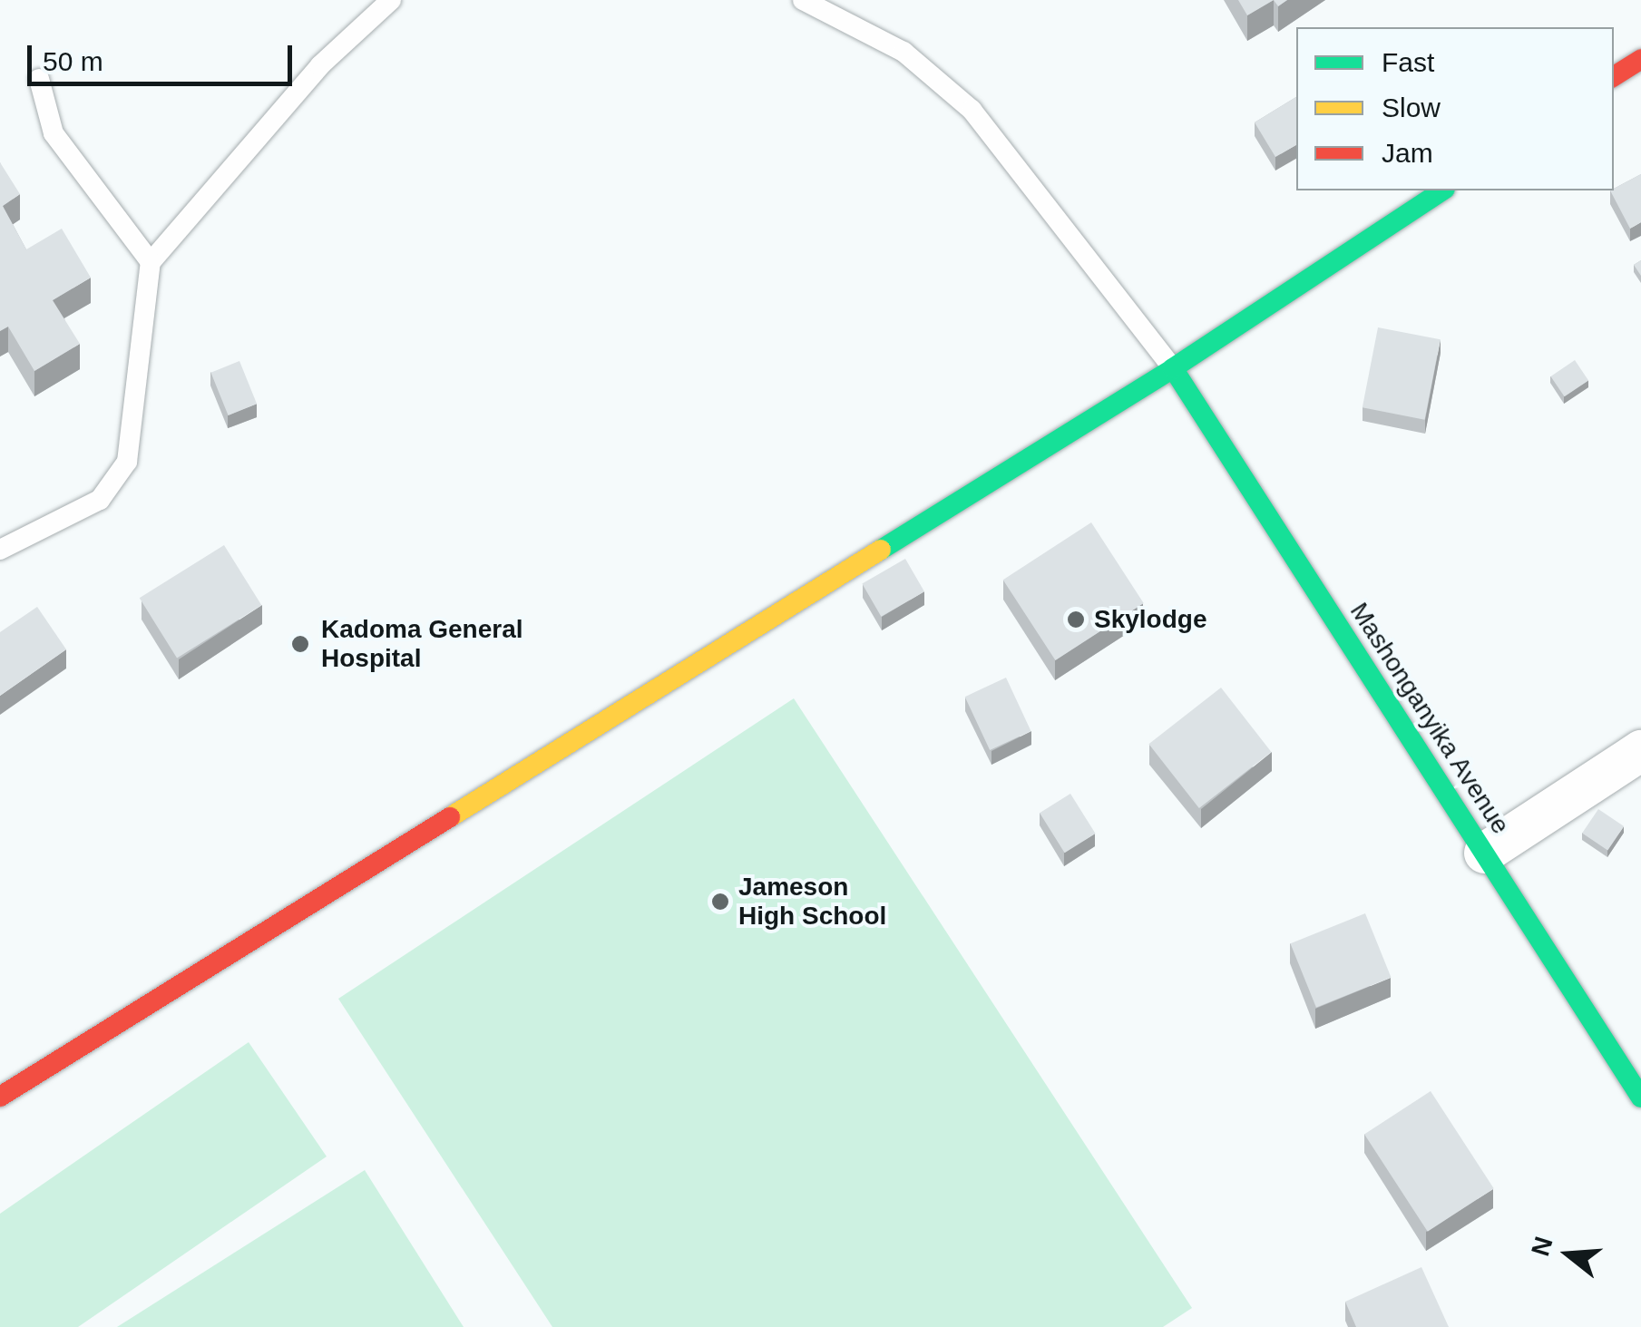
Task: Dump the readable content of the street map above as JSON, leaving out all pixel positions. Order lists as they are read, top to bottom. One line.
{"streets":{"main road":["Mashonganyika Avenue"]},"places":["Skylodge","Kadoma General Hospital","Jameson High School"],"legend":["Fast","Slow","Jam"],"scale_bar":"50 m","north":"left"}
